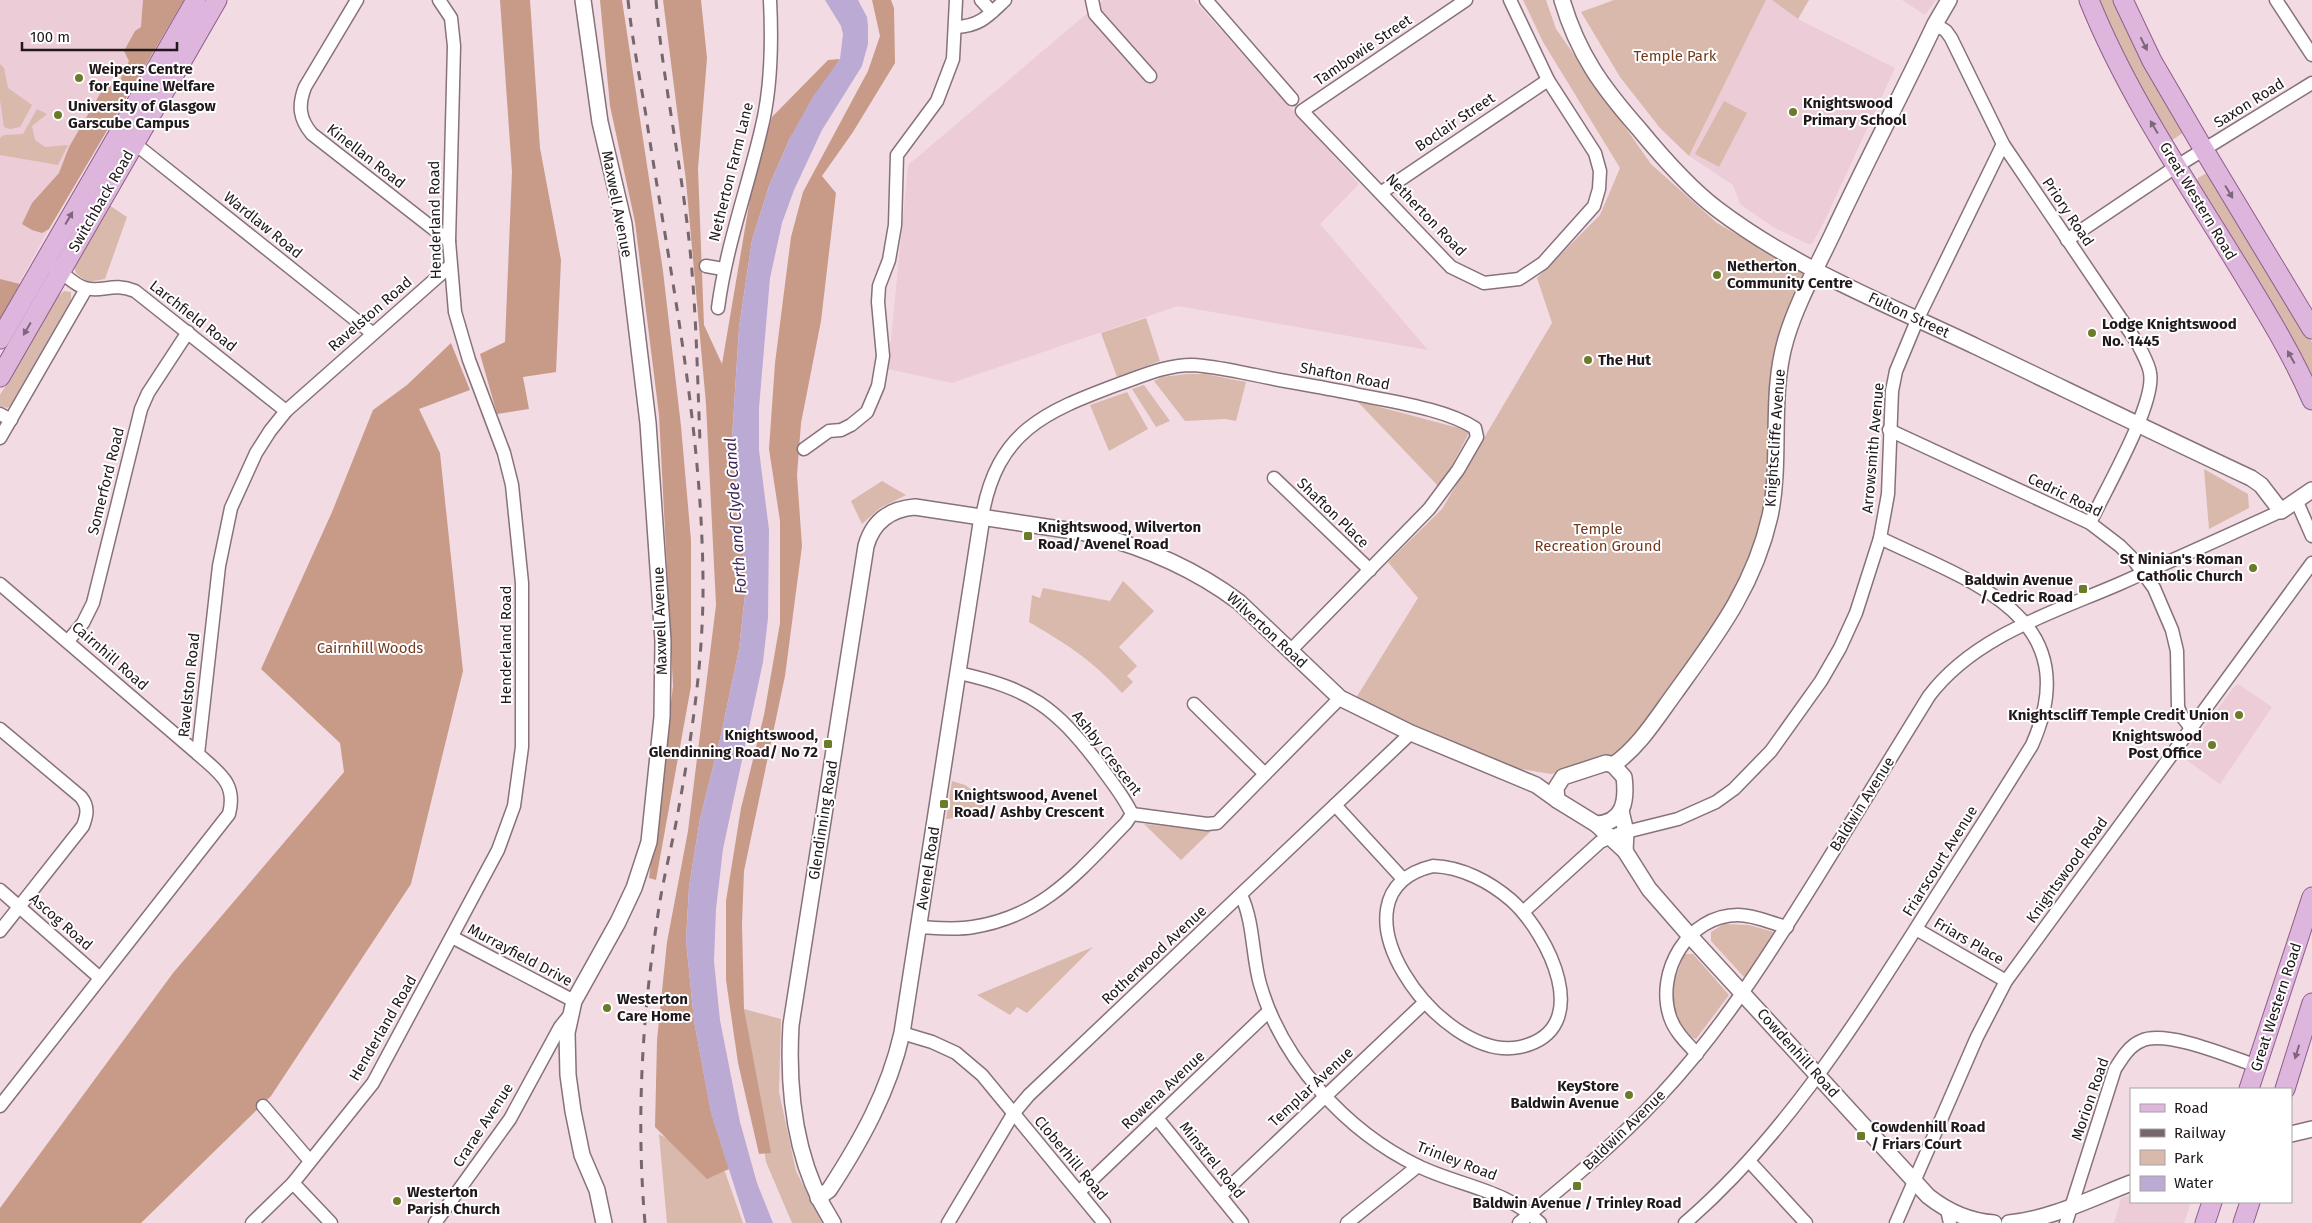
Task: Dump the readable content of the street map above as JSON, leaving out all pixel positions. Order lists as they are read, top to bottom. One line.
{"streets":{"main road":["Switchback Road","Great Western Road"],"street":["Tambowie Street","Saxon Road","Boclair Street","Kinellan Road","Netherton Farm Lane","Maxwell Avenue","Priory Road","Netherton Road","Henderland Road","Wardlaw Road","Ravelston Road","Fulton Street","Larchfield Road","Shafton Road","Knightscliffe Avenue","Arrowsmith Avenue","Somerford Road","Cedric Road","Shafton Place","Wilverton Road","Cairnhill Road","Ashby Crescent","Baldwin Avenue","Glendinning Road","Friarscourt Avenue","Avenel Road","Knightswood Road","Ascog Road","Friars Place","Murrayfield Drive","Rotherwood Avenue","Cowdenhill Road","Templar Avenue","Rowena Avenue","Morion Road","Crarae Avenue","Cloberhill Road","Minstrel Road","Trinley Road"]},"crossings":[["Tambowie Street","Netherton Road"],["Saxon Road","Great Western Road"],["Saxon Road","Priory Road"],["Boclair Street","Netherton Road"],["Kinellan Road","Henderland Road"],["Switchback Road","Wardlaw Road"],["Great Western Road","Morion Road"],["Maxwell Avenue","Murrayfield Drive"],["Maxwell Avenue","Crarae Avenue"],["Priory Road","Fulton Street"],["Priory Road","Knightscliffe Avenue"],["Priory Road","Arrowsmith Avenue"],["Priory Road","Cedric Road"],["Henderland Road","Ravelston Road"],["Henderland Road","Murrayfield Drive"],["Wardlaw Road","Ravelston Road"],["Ravelston Road","Larchfield Road"],["Ravelston Road","Cairnhill Road"],["Ravelston Road","Ascog Road"],["Fulton Street","Knightscliffe Avenue"],["Fulton Street","Arrowsmith Avenue"],["Fulton Street","Baldwin Avenue"],["Larchfield Road","Somerford Road"],["Shafton Road","Shafton Place"],["Shafton Road","Wilverton Road"],["Shafton Road","Glendinning Road"],["Shafton Road","Avenel Road"],["Knightscliffe Avenue","Wilverton Road"],["Knightscliffe Avenue","Cowdenhill Road"],["Arrowsmith Avenue","Cedric Road"],["Arrowsmith Avenue","Friarscourt Avenue"],["Arrowsmith Avenue","Cowdenhill Road"],["Somerford Road","Cairnhill Road"],["Cedric Road","Baldwin Avenue"],["Cedric Road","Knightswood Road"],["Wilverton Road","Glendinning Road"],["Wilverton Road","Avenel Road"],["Wilverton Road","Rotherwood Avenue"],["Wilverton Road","Cowdenhill Road"],["Ashby Crescent","Avenel Road"],["Baldwin Avenue","Friarscourt Avenue"],["Baldwin Avenue","Cowdenhill Road"],["Baldwin Avenue","Trinley Road"],["Glendinning Road","Avenel Road"],["Friarscourt Avenue","Friars Place"],["Friarscourt Avenue","Cowdenhill Road"],["Avenel Road","Cloberhill Road"],["Knightswood Road","Friars Place"],["Knightswood Road","Cowdenhill Road"],["Rotherwood Avenue","Cloberhill Road"],["Rotherwood Avenue","Trinley Road"],["Templar Avenue","Minstrel Road"],["Templar Avenue","Trinley Road"],["Rowena Avenue","Cloberhill Road"],["Rowena Avenue","Minstrel Road"],["Rowena Avenue","Trinley Road"]],"water":["Forth and Clyde Canal"],"parks":["Temple Park","Temple Recreation Ground","Cairnhill Woods"],"places":{"other":["Weipers Centre for Equine Welfare","Knightswood Primary School","University of Glasgow Garscube Campus","Netherton Community Centre","Lodge Knightswood No. 1445","The Hut","St Ninian's Roman Catholic Church","Knightscliff Temple Credit Union","Knightswood Post Office","Westerton Care Home","KeyStore Baldwin Avenue","Westerton Parish Church"],"transit":["Knightswood, Wilverton Road/ Avenel Road","Baldwin Avenue / Cedric Road","Knightswood, Glendinning Road/ No 72","Knightswood, Avenel Road/ Ashby Crescent","Cowdenhill Road / Friars Court","Baldwin Avenue / Trinley Road"]},"legend":["Road","Railway","Park","Water"],"scale_bar":"100 m"}
